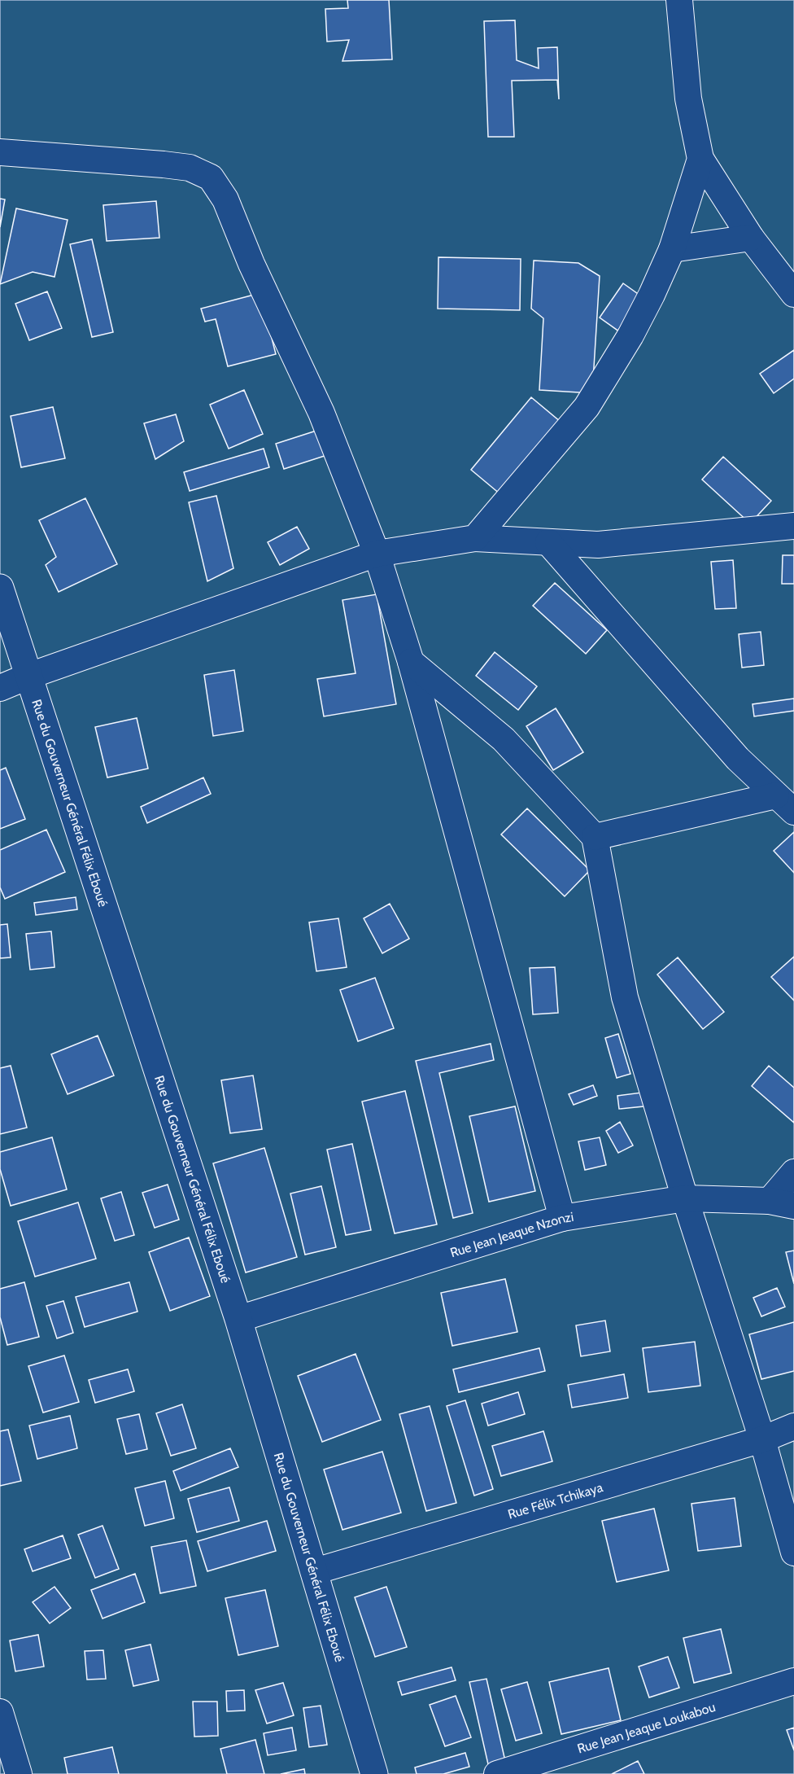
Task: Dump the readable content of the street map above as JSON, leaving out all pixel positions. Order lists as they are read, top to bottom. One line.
{"streets":{"main road":["Rue du Gouverneur Général Félix Eboué"],"street":["Rue Jean Jeaque Nzonzi","Rue Félix Tchikaya","Rue Jean Jeaque Loukabou"]},"crossings":[["Rue du Gouverneur Général Félix Eboué","Rue Jean Jeaque Nzonzi"],["Rue du Gouverneur Général Félix Eboué","Rue Félix Tchikaya"]]}
